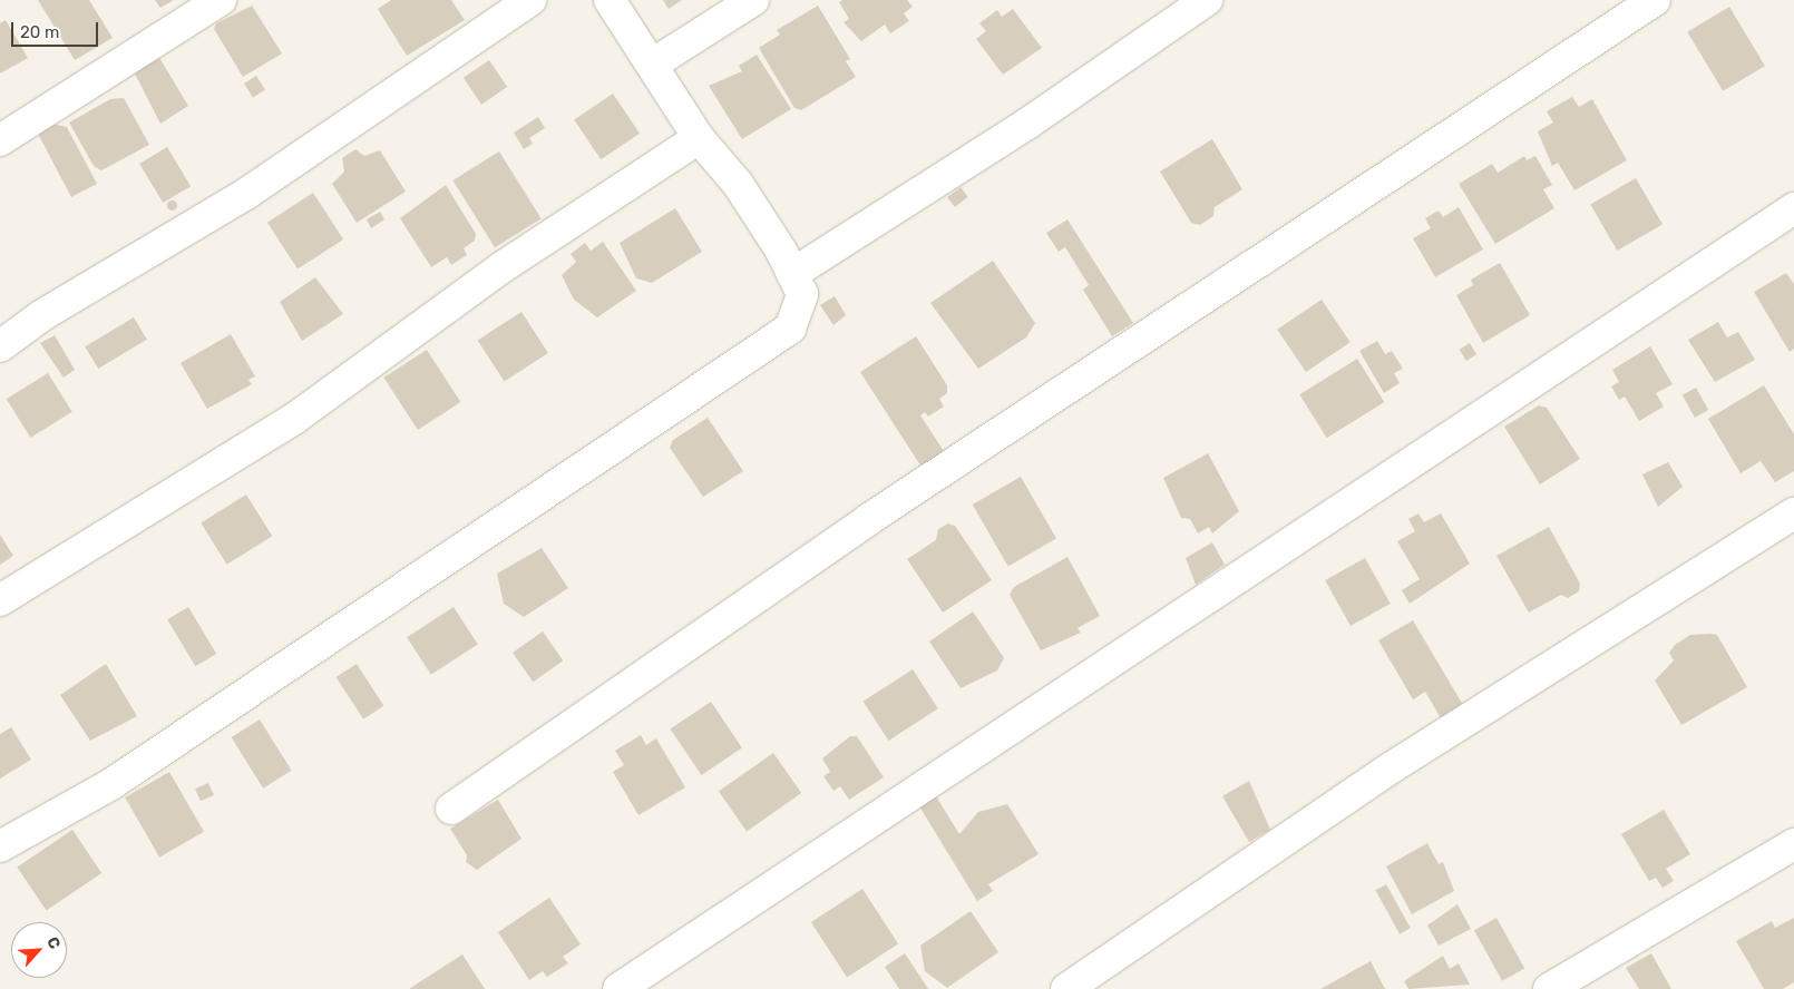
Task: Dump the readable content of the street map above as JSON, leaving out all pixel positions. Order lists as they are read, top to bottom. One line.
{"scale_bar":"20 m","north":"top right"}
